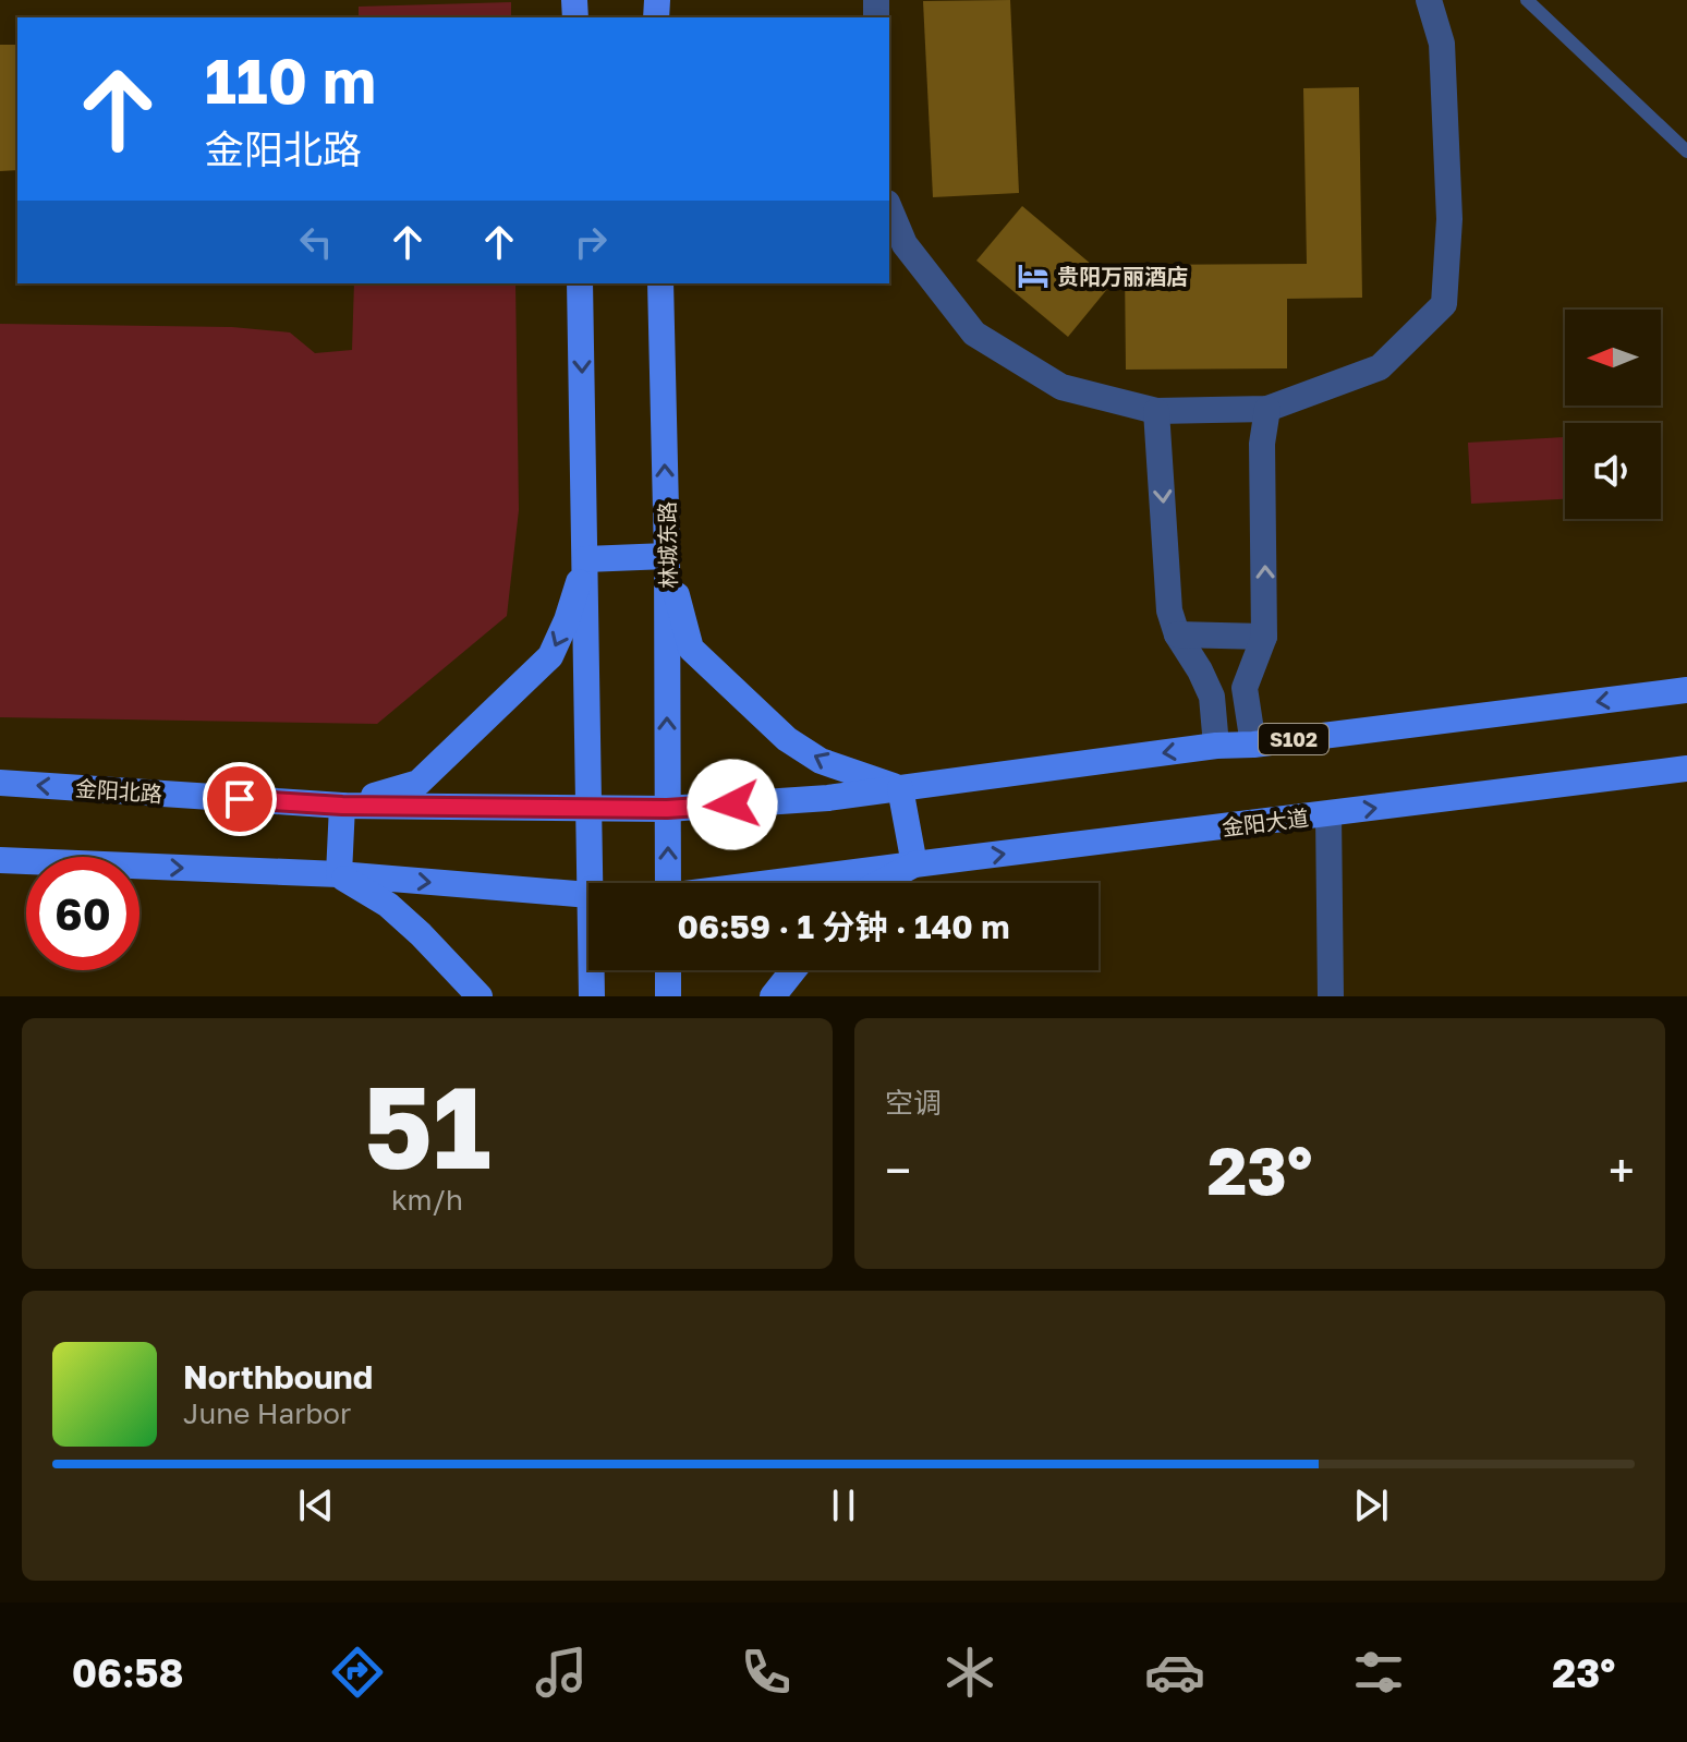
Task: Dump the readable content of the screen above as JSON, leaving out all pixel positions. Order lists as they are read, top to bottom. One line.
{"streets":{"main road":["林城东路","S102","金阳北路","金阳大道"]},"crossings":[["林城东路","金阳北路"],["S102","金阳北路"]],"places":{"hotel":["贵阳万丽酒店"]},"north":"left","page":{"turn":["110 m","金阳北路"],"limit":"60","trip":"06:59 · 1 分钟 · 140 m","tile":[["51","km/h"],"空调"],"heat":["−","23°","+"],"song":["Northbound","June Harbor"],"tabs":["06:58","23°"]}}
